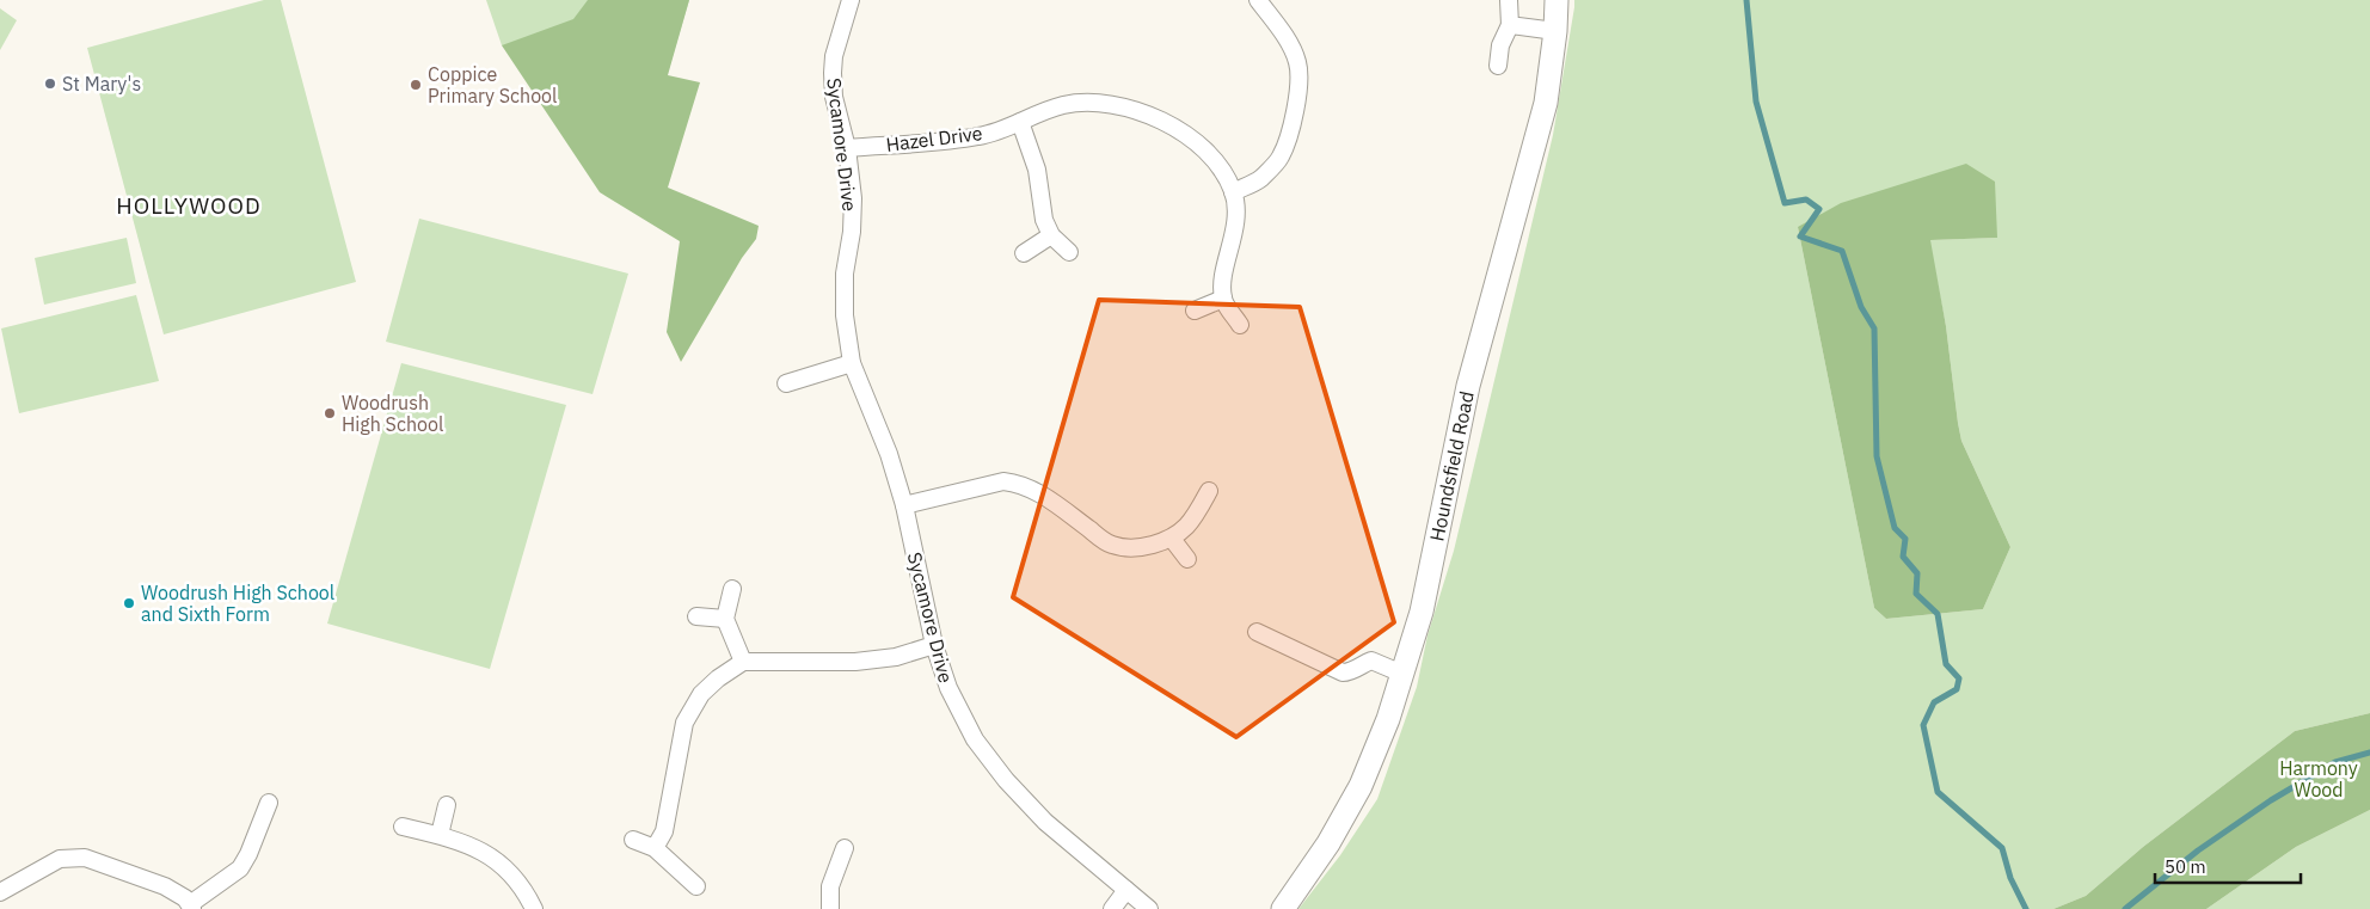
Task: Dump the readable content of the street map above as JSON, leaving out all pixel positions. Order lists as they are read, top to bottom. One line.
{"streets":{"street":["Hazel Drive","Sycamore Drive","Houndsfield Road"]},"crossings":[["Hazel Drive","Sycamore Drive"]],"districts":["HOLLYWOOD"],"parks":["Harmony Wood"],"places":["St Mary's","Coppice Primary School","Woodrush High School","Woodrush High School and Sixth Form"],"scale_bar":"50 m"}
